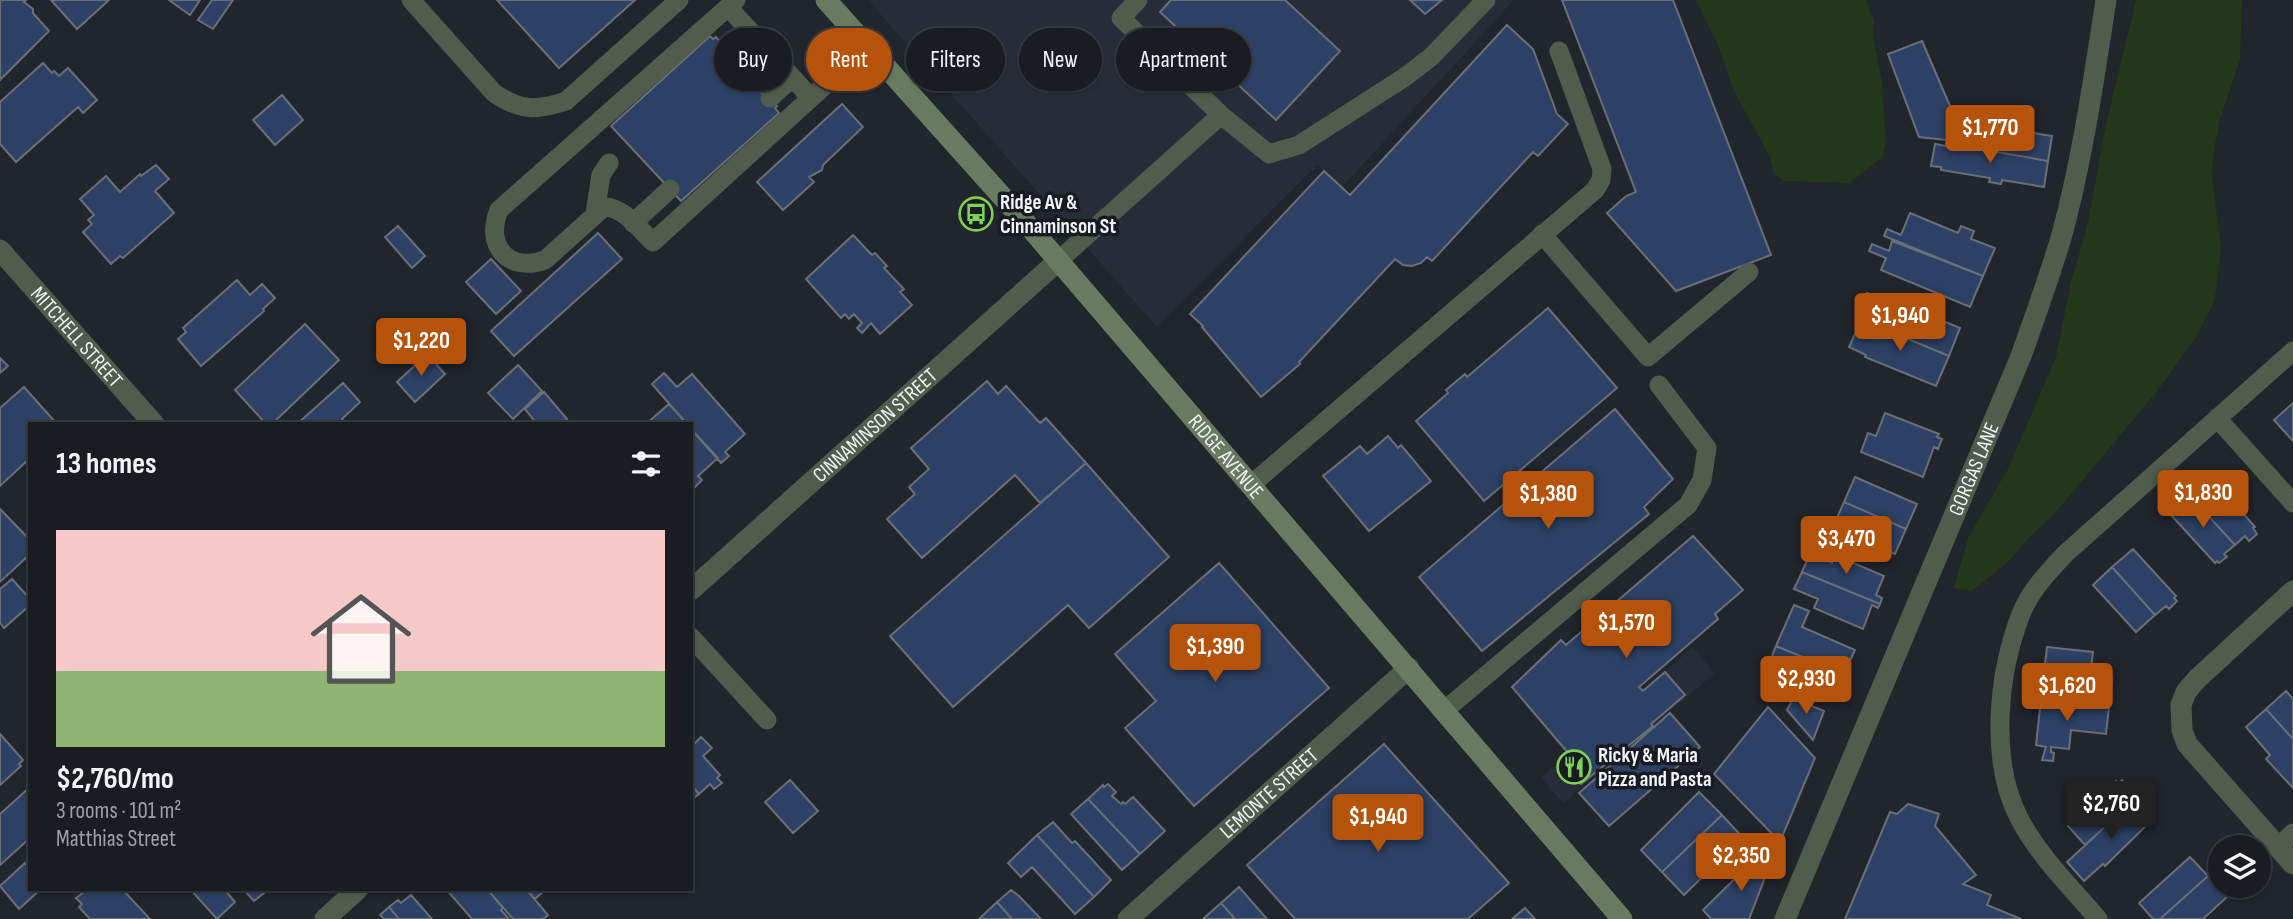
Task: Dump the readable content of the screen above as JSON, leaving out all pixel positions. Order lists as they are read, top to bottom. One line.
{"streets":{"main road":["RIDGE AVENUE"],"street":["MITCHELL STREET","CINNAMINSON STREET","GORGAS LANE","LEMONTE STREET"]},"crossings":[["CINNAMINSON STREET","RIDGE AVENUE"],["RIDGE AVENUE","LEMONTE STREET"]],"places":{"bus stop":["Ridge Av & Cinnaminson St"],"restaurant":["Ricky & Maria Pizza and Pasta"]},"page":{"chip":["Buy","Rent","Filters","New","Apartment"],"price":["$1,770","$1,940","$1,220","$1,830","$1,380","$3,470","$1,570","$1,390","$2,930","$1,620","$2,760","$1,940","$2,350"],"heading":"13 homes","list":[{"name":"$2,760/mo","note":"3 rooms · 101 m² · Matthias Street"}]}}
